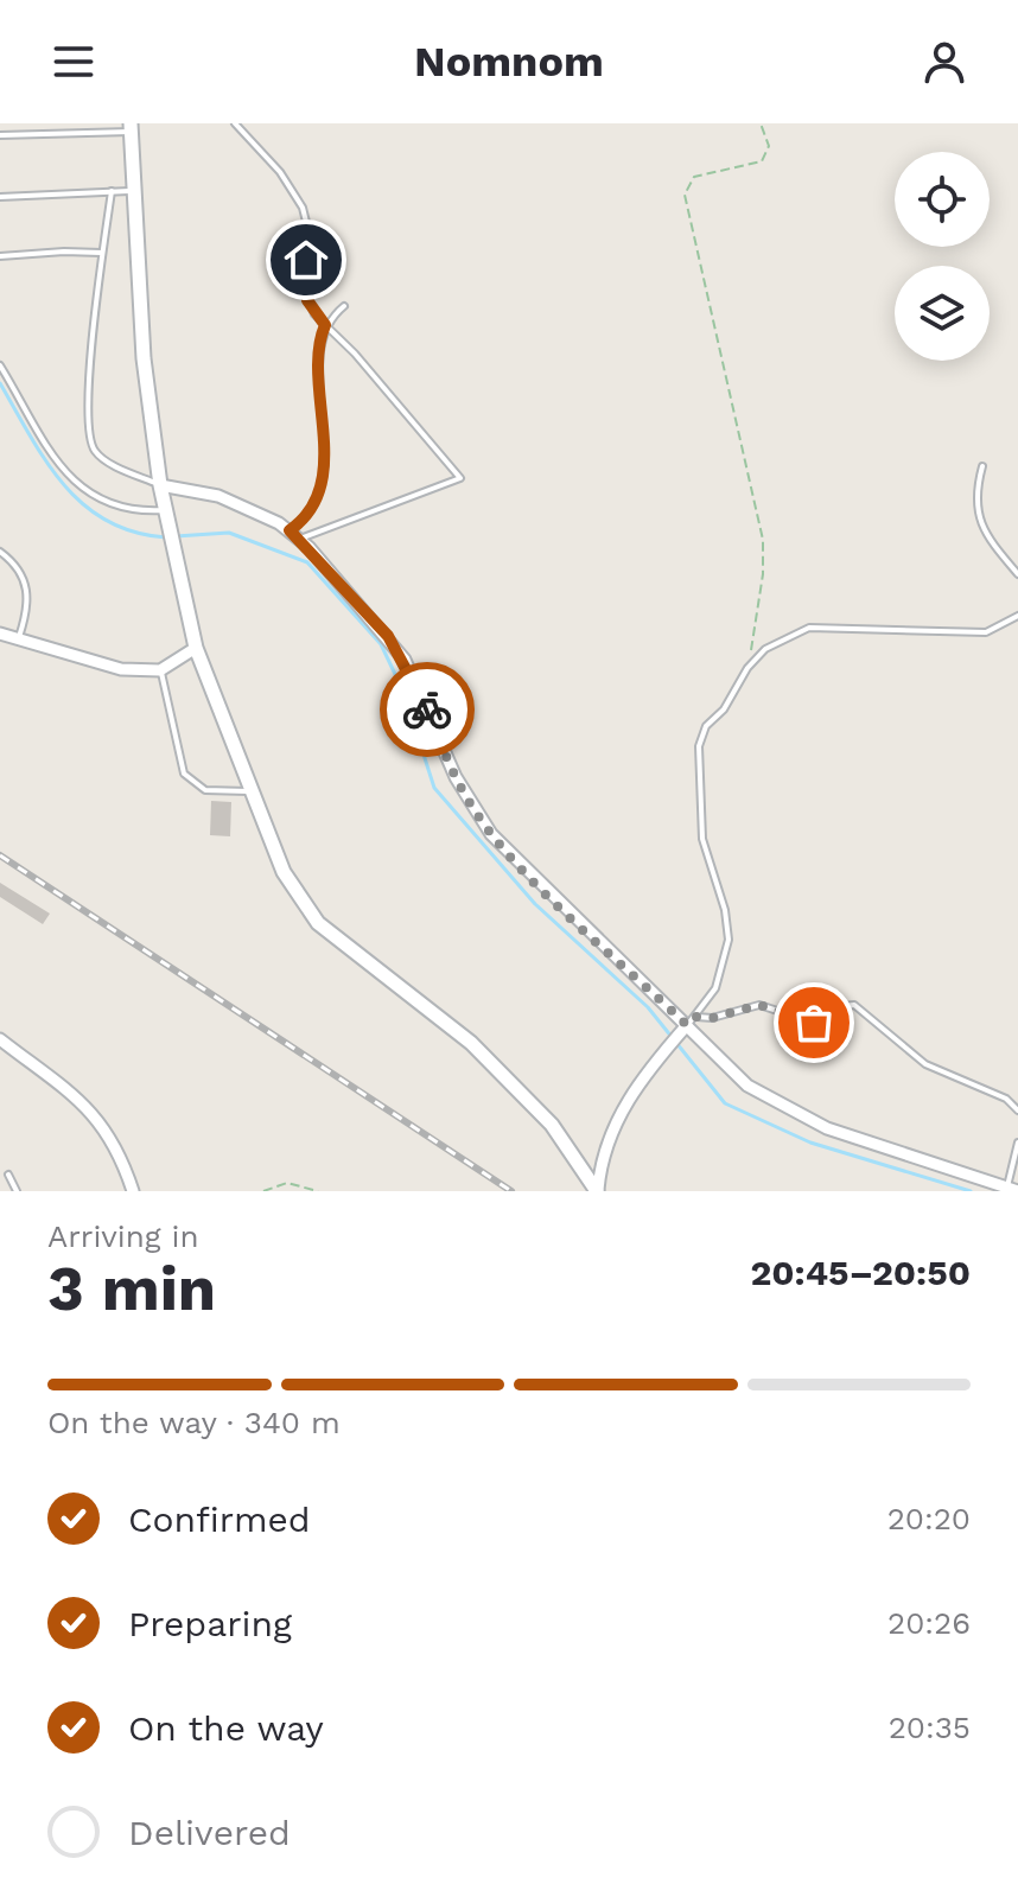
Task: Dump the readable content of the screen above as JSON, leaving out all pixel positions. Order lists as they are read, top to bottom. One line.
{"page":{"header":"Nomnom","heading":["3 min","Arriving in","20:45–20:50"],"bar":"On the way · 340 m","list":[["Confirmed","20:20"],["Preparing","20:26"],["On the way","20:35"],"Delivered"]}}
